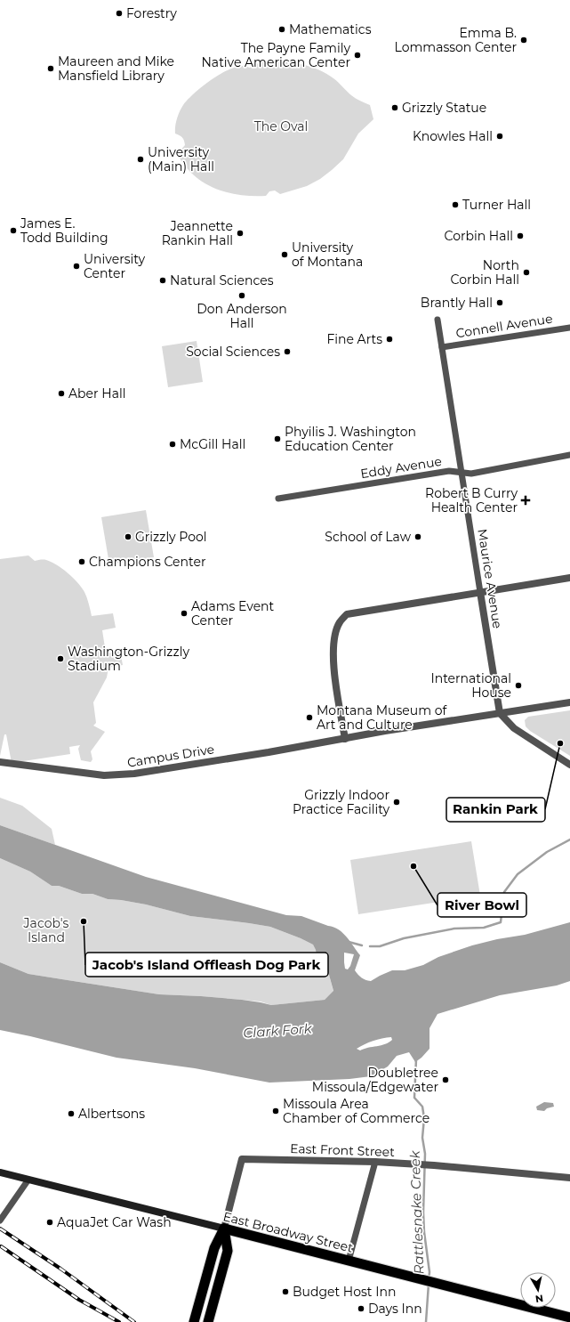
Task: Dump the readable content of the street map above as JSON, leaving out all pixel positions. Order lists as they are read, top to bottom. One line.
{"streets":{"highway":["East Broadway Street"],"street":["Connell Avenue","Eddy Avenue","Maurice Avenue","Campus Drive","East Front Street"]},"crossings":[["Connell Avenue","Maurice Avenue"],["Eddy Avenue","Maurice Avenue"],["Maurice Avenue","Campus Drive"],["East Front Street","East Broadway Street"]],"water":["Clark Fork","Rattlesnake Creek"],"parks":["The Oval","Jacob's Island"],"places":{"other":["Forestry","Mathematics","Emma B. Lommasson Center","The Payne Family Native American Center","Maureen and Mike Mansfield Library","Grizzly Statue","Knowles Hall","University (Main) Hall","Turner Hall","James E. Todd Building","Jeannette Rankin Hall","Corbin Hall","University of Montana","University Center","North Corbin Hall","Natural Sciences","Don Anderson Hall","Brantly Hall","Fine Arts","Social Sciences","Aber Hall","Phyilis J. Washington Education Center","McGill Hall","Grizzly Pool","School of Law","Champions Center","Adams Event Center","Washington-Grizzly Stadium","International House","Montana Museum of Art and Culture","Rankin Park","Grizzly Indoor Practice Facility","River Bowl","Jacob's Island Offleash Dog Park","Doubletree Missoula/Edgewater","Missoula Area Chamber of Commerce","Albertsons","AquaJet Car Wash","Budget Host Inn","Days Inn"],"health":["Robert B Curry Health Center"]},"north":"bottom"}
